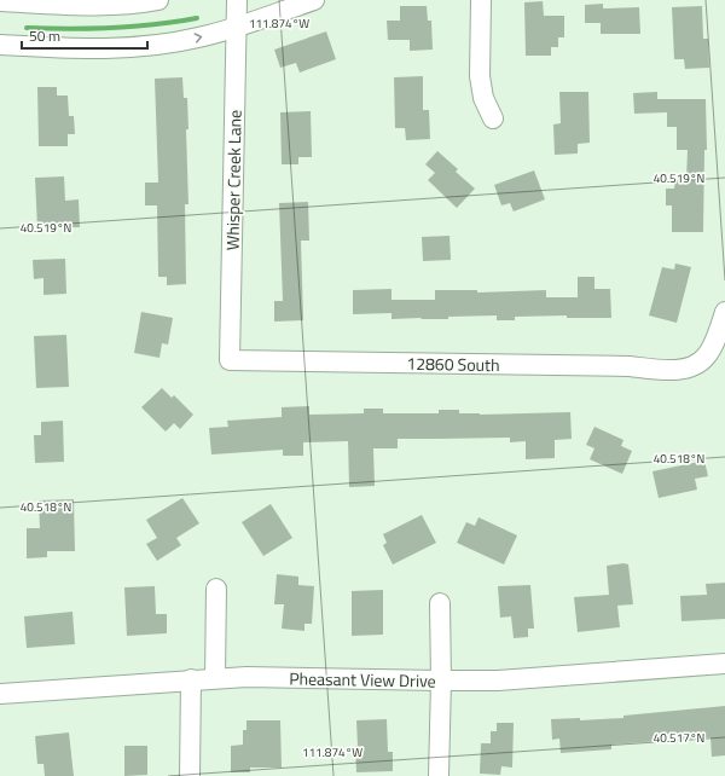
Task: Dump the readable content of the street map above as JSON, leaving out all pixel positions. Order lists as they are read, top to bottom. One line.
{"streets":{"street":["Whisper Creek Lane","12860 South","Pheasant View Drive"]},"crossings":[["Whisper Creek Lane","12860 South"]],"scale_bar":"50 m","coordinates":["111.874°W","40.519°N","40.518°N","40.517°N"]}
